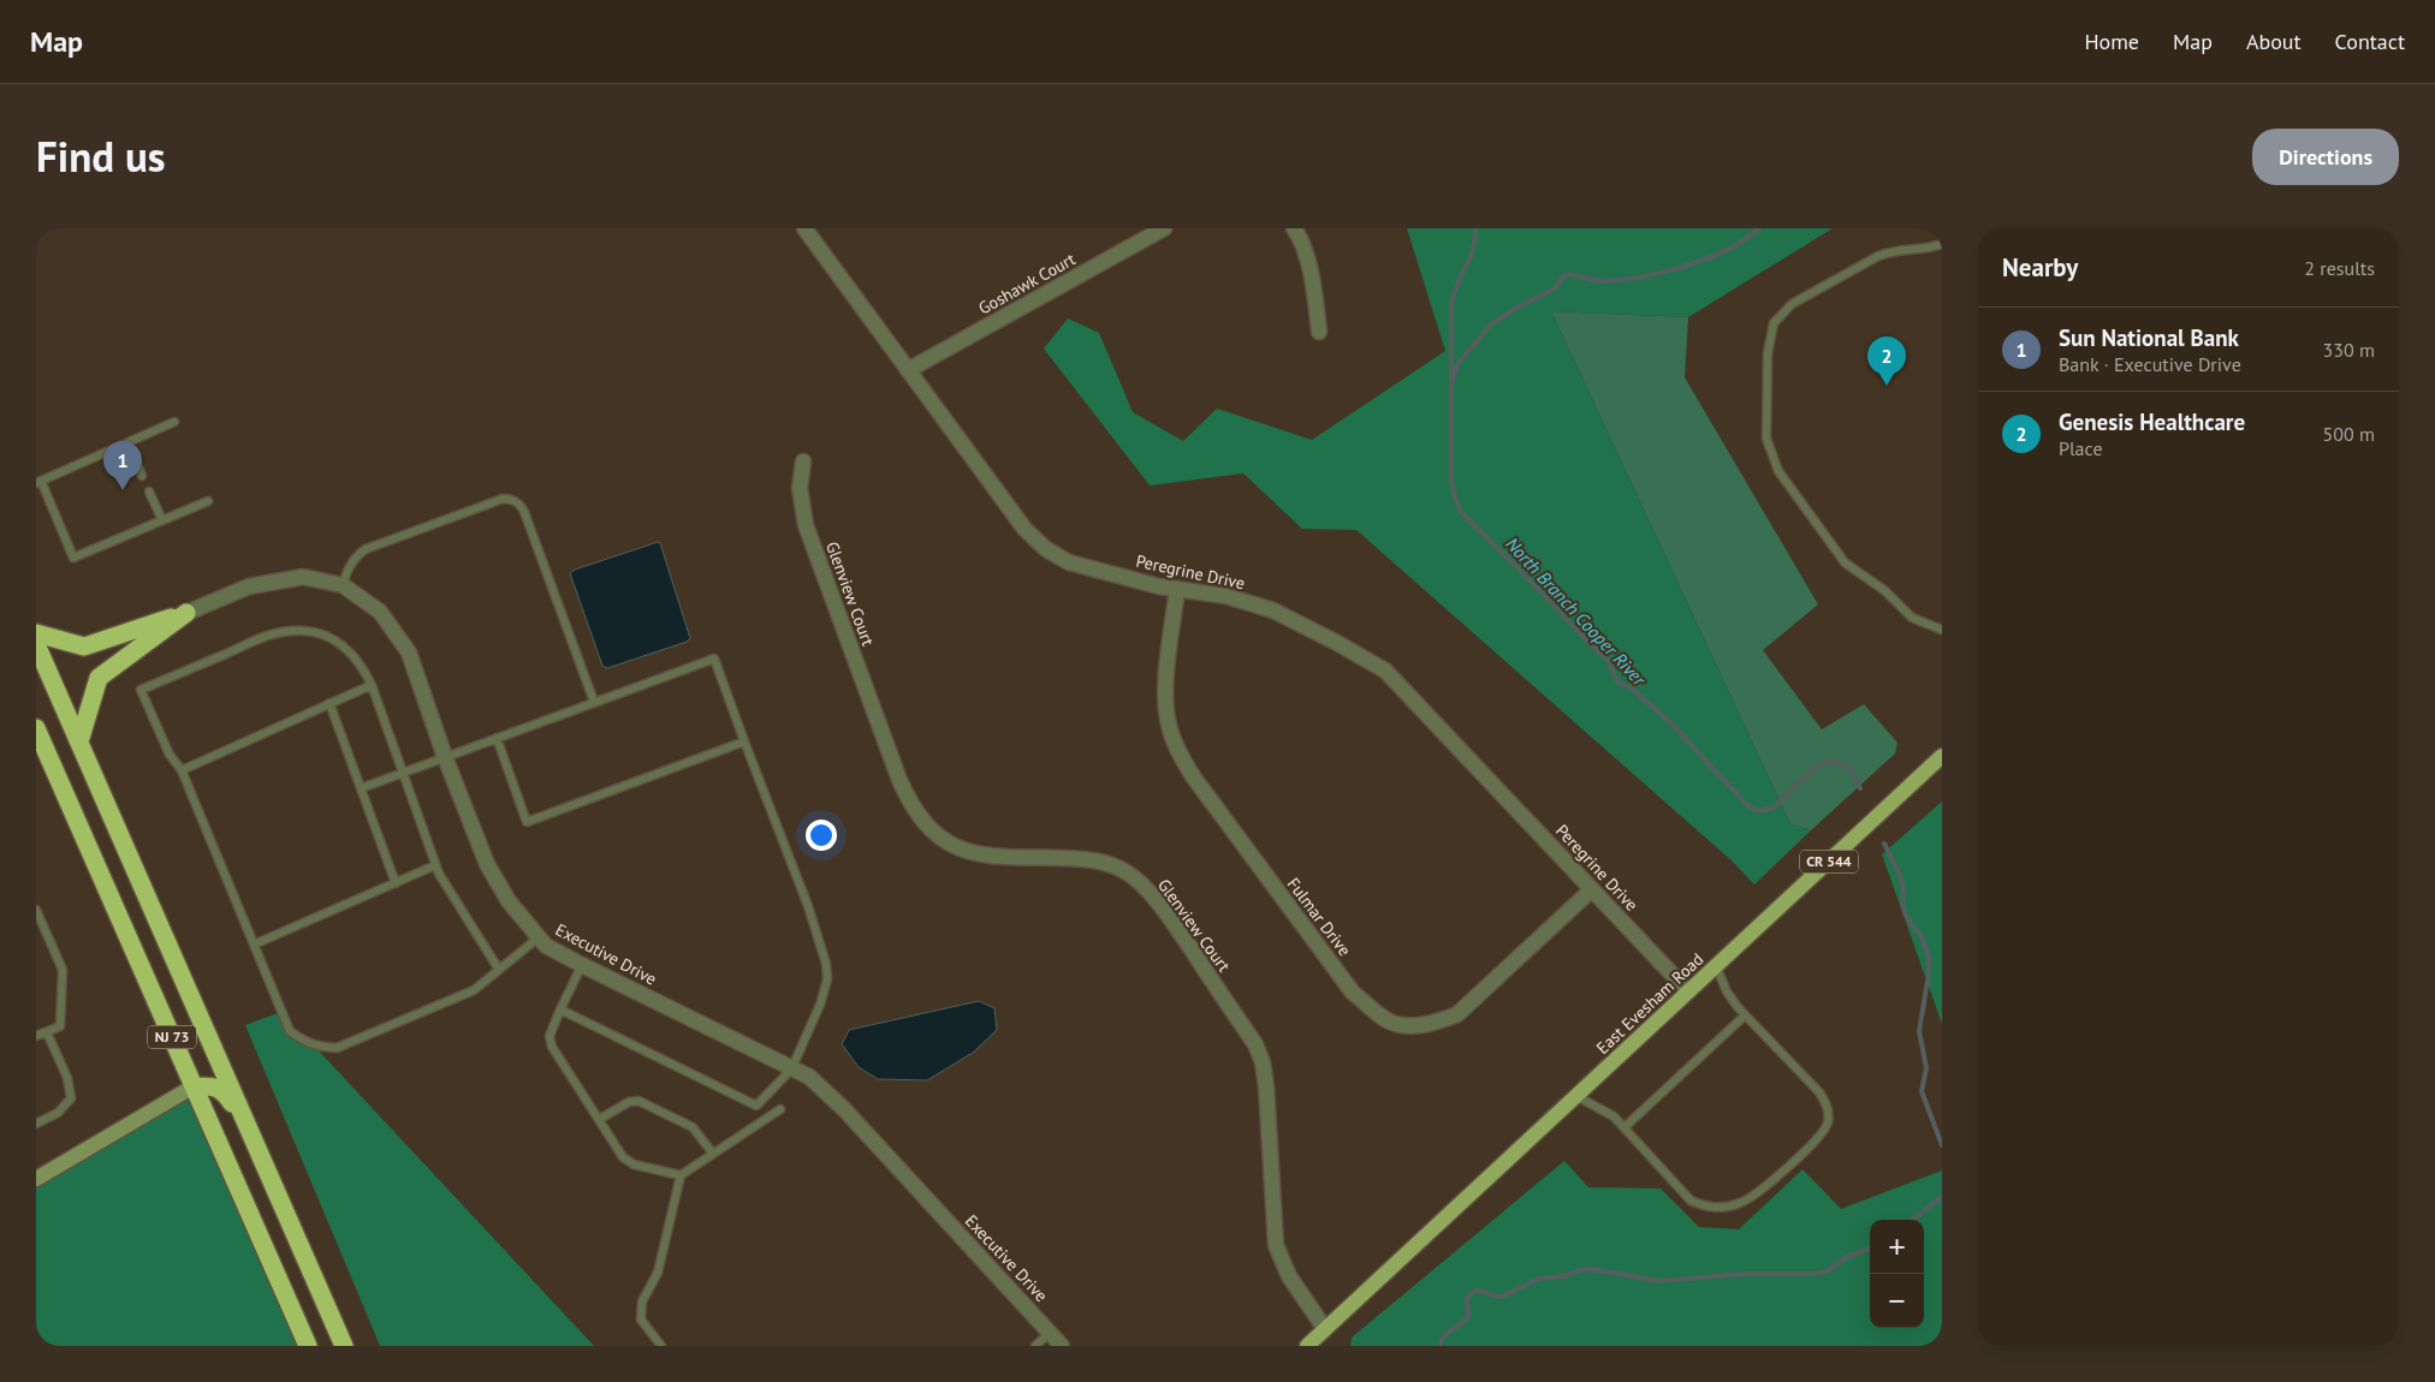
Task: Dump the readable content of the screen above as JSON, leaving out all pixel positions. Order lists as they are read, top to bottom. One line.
{"streets":{"highway":["NJ 73"],"main road":["CR 544","East Evesham Road"],"street":["Goshawk Court","Peregrine Drive","Glenview Court","Fulmar Drive","Executive Drive"]},"crossings":[["Goshawk Court","Peregrine Drive"],["Peregrine Drive","Fulmar Drive"],["Peregrine Drive","East Evesham Road"],["Glenview Court","CR 544"],["Glenview Court","East Evesham Road"],["CR 544","East Evesham Road"]],"water":["North Branch Cooper River"],"page":{"header":"Map","nav":["Home","Map","About","Contact"],"title":"Find us","buttons":"Directions","heading":["Nearby","2 results"],"list":[{"mark":"1","name":"Sun National Bank","note":"Bank · Executive Drive","value":"330 m"},{"mark":"2","name":"Genesis Healthcare","note":"Place","value":"500 m"}],"pins":["2","1"],"map_buttons":["+","−"]}}
